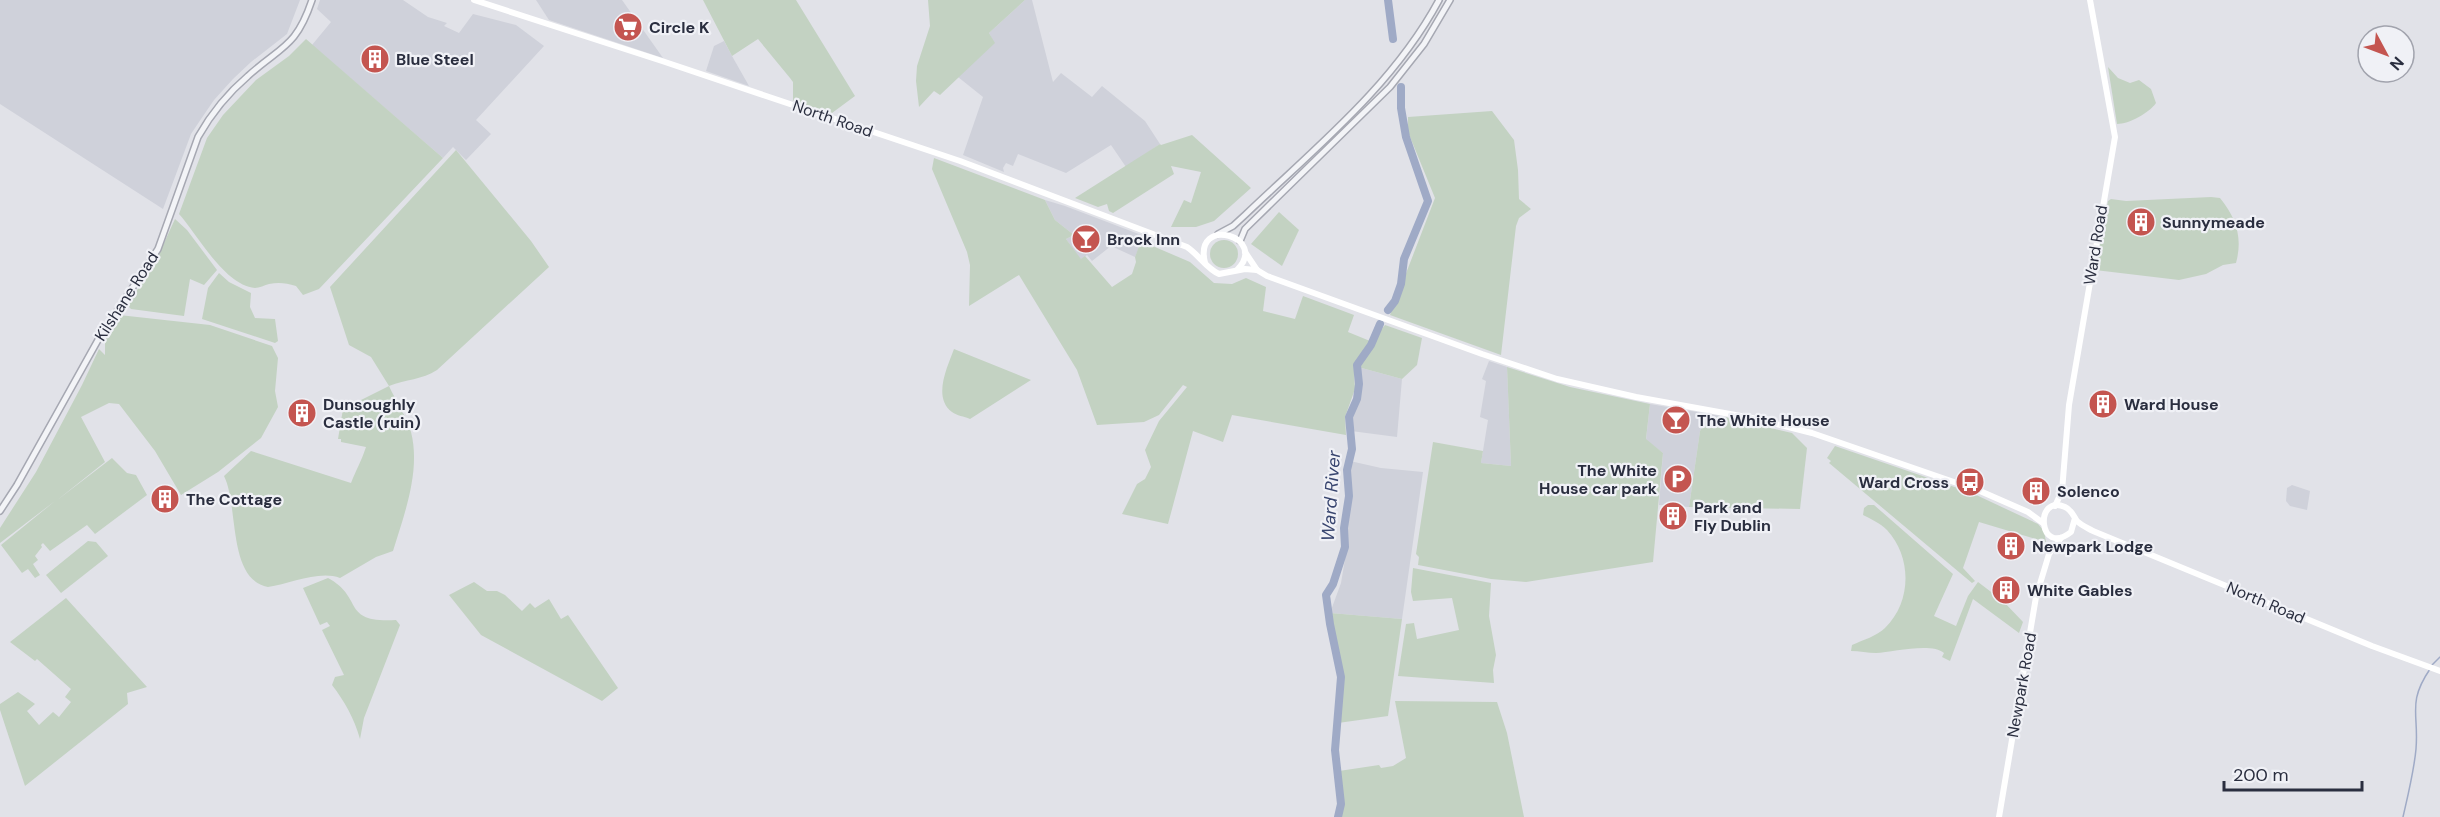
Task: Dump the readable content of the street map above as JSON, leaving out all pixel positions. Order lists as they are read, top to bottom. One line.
{"streets":{"main road":["North Road","Ward Road","Newpark Road"],"street":["Kilshane Road"]},"crossings":[["Ward Road","Newpark Road"]],"water":["Ward River"],"places":{"supermarket":["Circle K"],"building":["Blue Steel","Sunnymeade","Ward House","Dunsoughly Castle (ruin)","Solenco","The Cottage","Park and Fly Dublin","Newpark Lodge","White Gables"],"bar":["Brock Inn","The White House"],"parking":["The White House car park"],"bus stop":["Ward Cross"]},"scale_bar":"200 m","north":"bottom right"}
